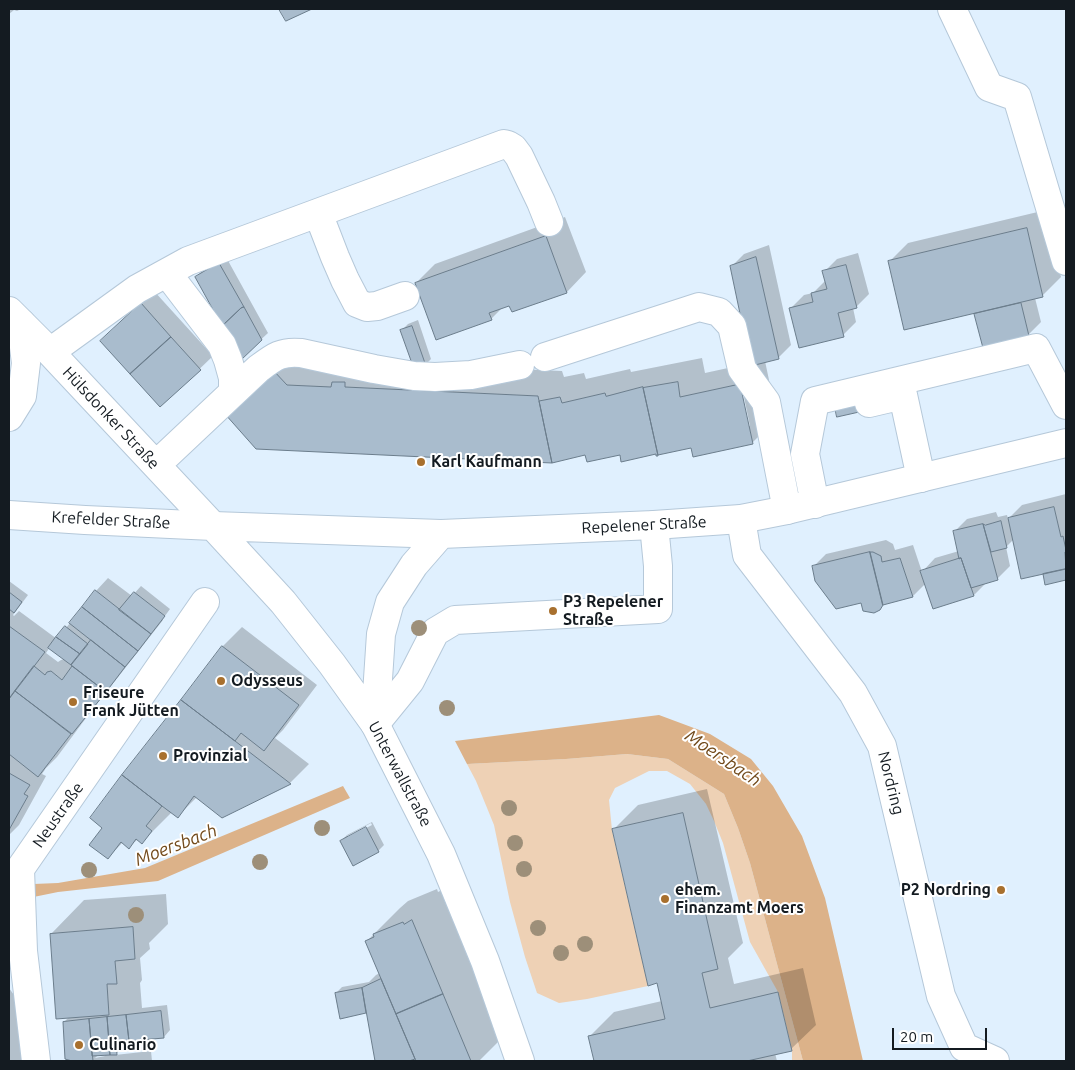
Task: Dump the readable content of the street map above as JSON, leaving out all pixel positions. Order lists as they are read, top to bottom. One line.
{"streets":{"main road":["Hülsdonker Straße","Krefelder Straße","Repelener Straße","Unterwallstraße","Nordring","Neustraße"]},"crossings":[["Hülsdonker Straße","Krefelder Straße"],["Hülsdonker Straße","Repelener Straße"],["Hülsdonker Straße","Unterwallstraße"],["Krefelder Straße","Repelener Straße"],["Krefelder Straße","Unterwallstraße"],["Repelener Straße","Unterwallstraße"],["Repelener Straße","Nordring"]],"water":["Moersbach"],"places":["Karl Kaufmann","P3 Repelener Straße","Odysseus","Friseure Frank Jütten","Provinzial","P2 Nordring","ehem. Finanzamt Moers","Culinario"],"scale_bar":"20 m"}
